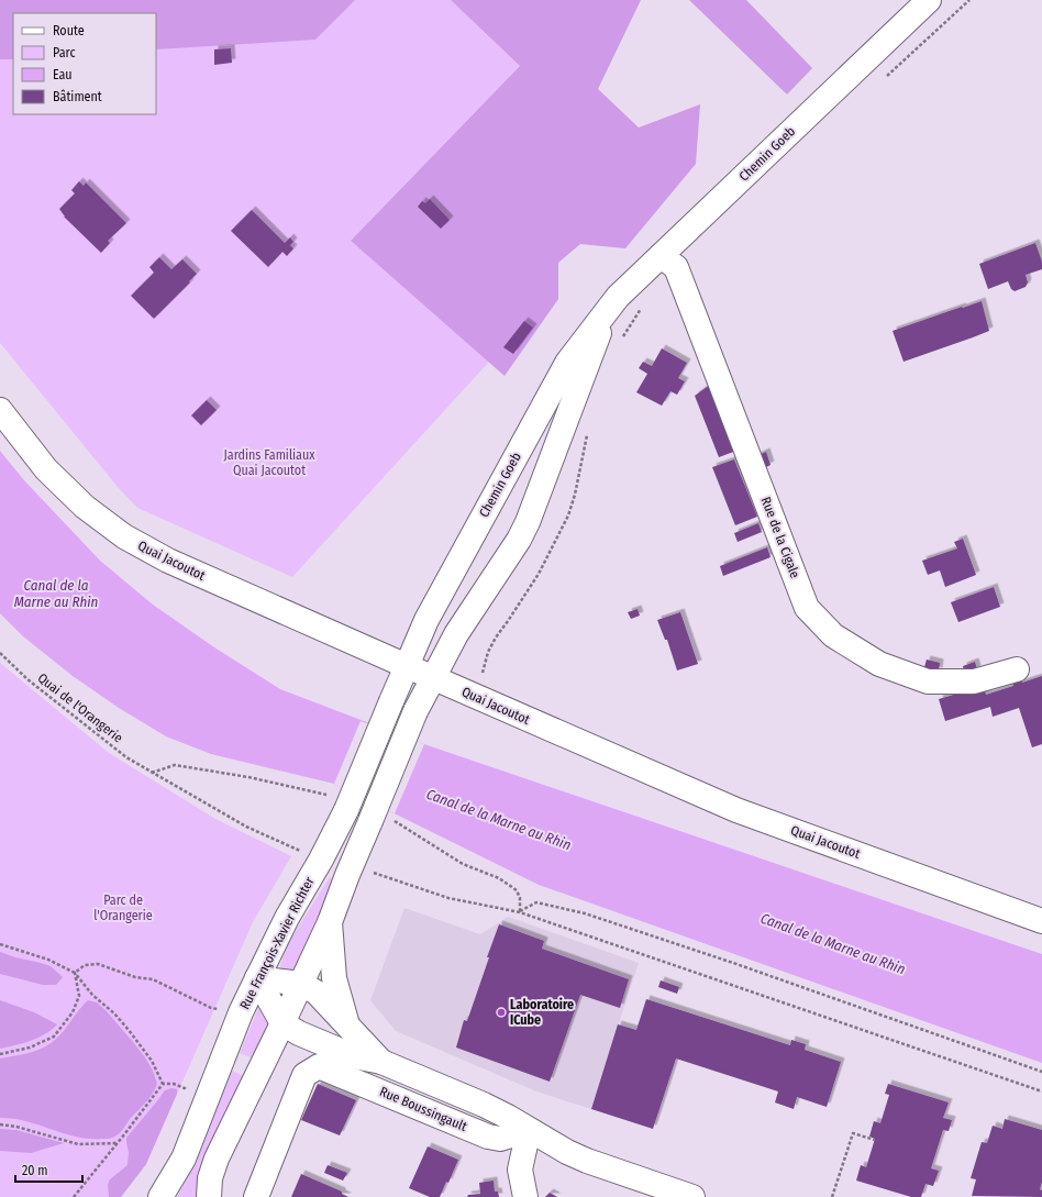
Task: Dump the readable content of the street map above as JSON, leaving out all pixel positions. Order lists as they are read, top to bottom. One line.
{"streets":{"street":["Chemin Goeb","Rue de la Cigale","Quai Jacoutot","Rue François-Xavier Richter","Rue Boussingault"],"path":["Quai de l'Orangerie"]},"crossings":[["Chemin Goeb","Rue de la Cigale"],["Chemin Goeb","Quai Jacoutot"],["Chemin Goeb","Rue François-Xavier Richter"],["Quai Jacoutot","Rue François-Xavier Richter"],["Quai de l'Orangerie","Rue François-Xavier Richter"],["Rue François-Xavier Richter","Rue Boussingault"]],"water":["Canal de la Marne au Rhin"],"parks":["Jardins Familiaux Quai Jacoutot","Parc de l'Orangerie"],"places":["Laboratoire ICube"],"legend":["Route","Parc","Eau","Bâtiment"],"scale_bar":"20 m"}
